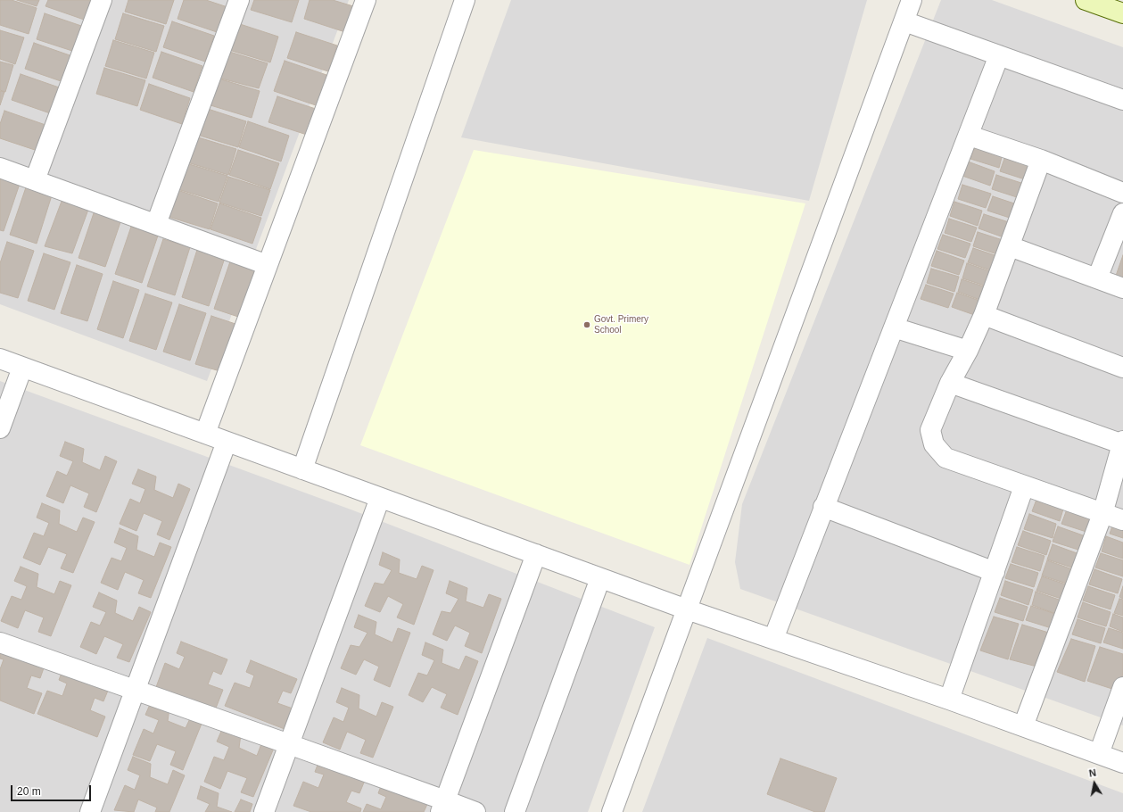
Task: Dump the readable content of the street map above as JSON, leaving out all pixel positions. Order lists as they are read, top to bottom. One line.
{"places":["Govt. Primery School"],"scale_bar":"20 m","north":"top"}
